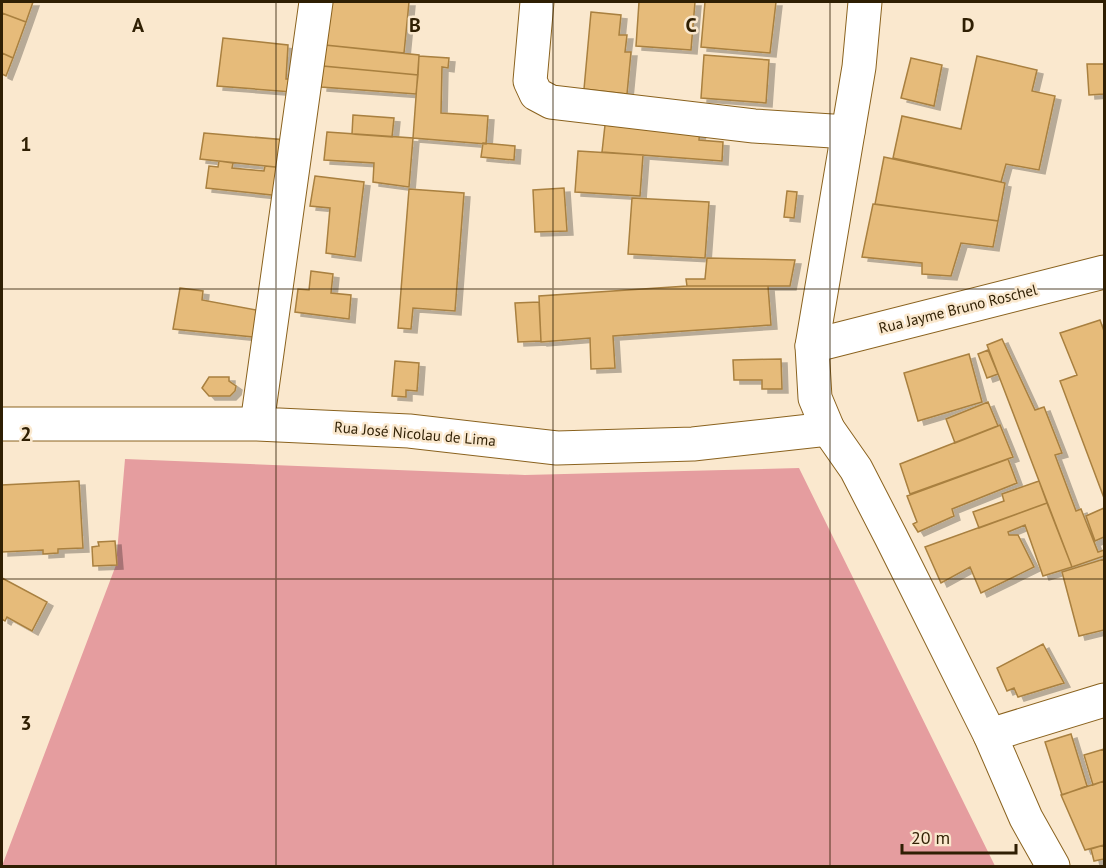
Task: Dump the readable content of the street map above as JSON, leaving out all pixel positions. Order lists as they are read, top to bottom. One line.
{"streets":{"street":["Rua Jayme Bruno Roschel","Rua José Nicolau de Lima"]},"scale_bar":"20 m","grid":{"columns":["A","B","C","D"],"rows":["1","2","3"]}}
